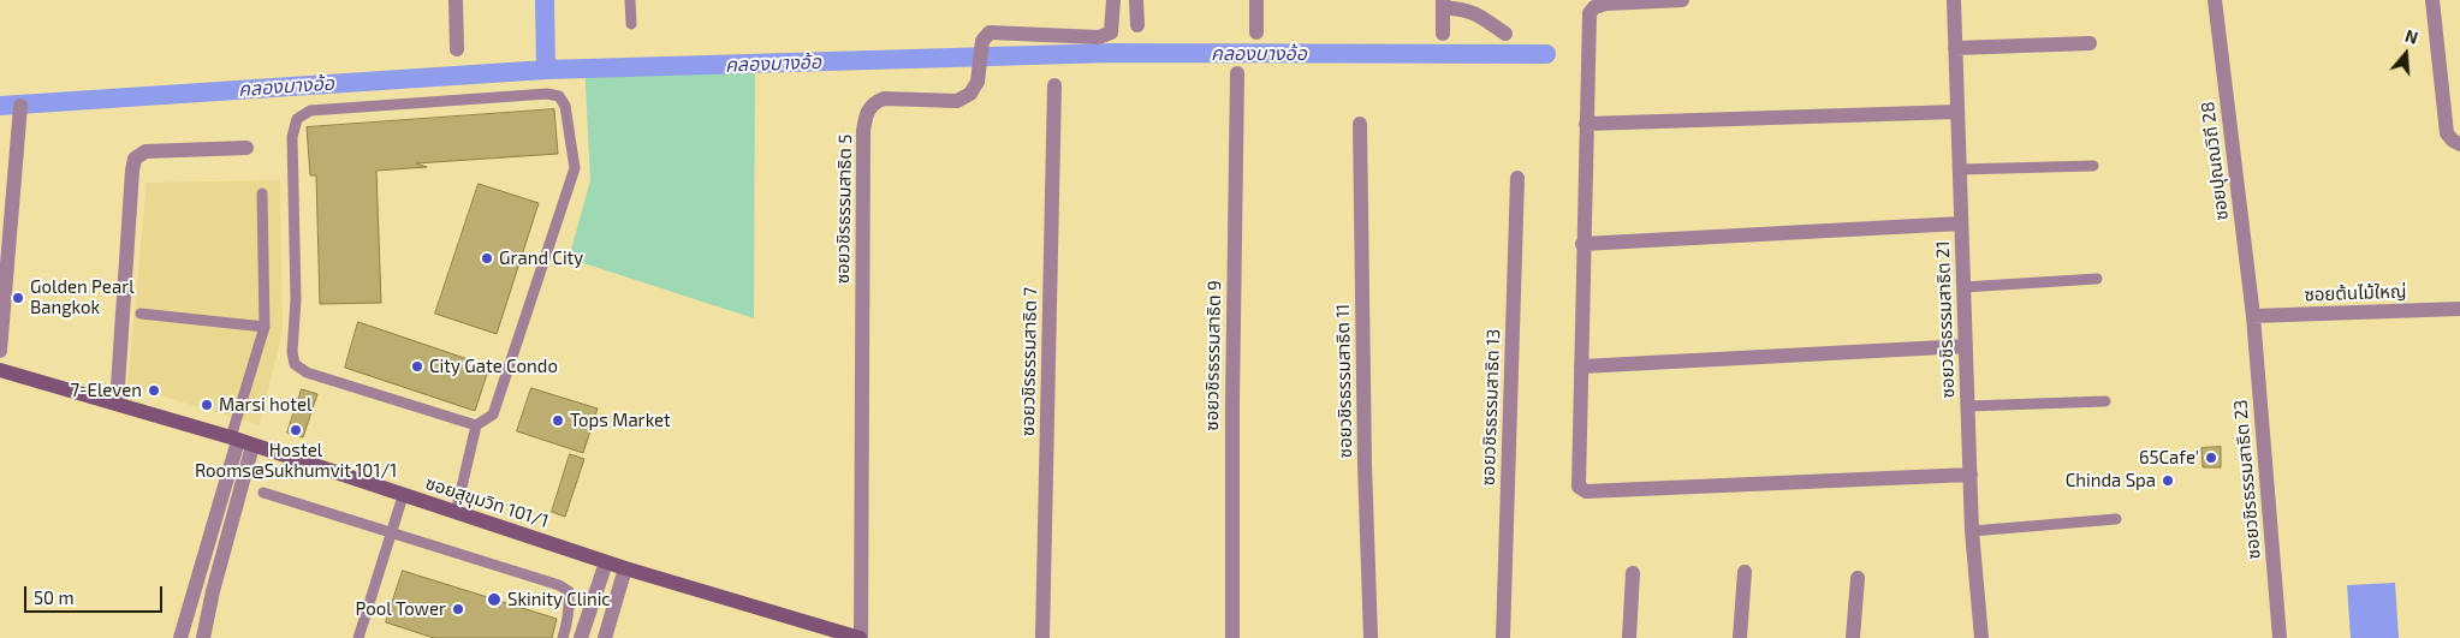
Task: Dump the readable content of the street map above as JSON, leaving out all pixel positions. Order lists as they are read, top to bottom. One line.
{"streets":{"street":["ซอยปุณณวิถี 28","ซอยวชิรธรรมสาธิต 5","ซอยต้นไม้ใหญ่","ซอยวชิรธรรมสาธิต 21","ซอยวชิรธรรมสาธิต 9","ซอยวชิรธรรมสาธิต 7","ซอยวชิรธรรมสาธิต 11","ซอยวชิรธรรมสาธิต 13","ซอยวชิรธรรมสาธิต 23","ซอยสุขุมวิท 101/1"]},"crossings":[["ซอยปุณณวิถี 28","ซอยต้นไม้ใหญ่"],["ซอยปุณณวิถี 28","ซอยวชิรธรรมสาธิต 23"],["ซอยวชิรธรรมสาธิต 5","ซอยสุขุมวิท 101/1"],["ซอยต้นไม้ใหญ่","ซอยวชิรธรรมสาธิต 23"]],"water":["คลองบางอ้อ"],"places":["Grand City","Golden Pearl Bangkok","City Gate Condo","7-Eleven","Marsi hotel","Tops Market","Hostel Rooms@Sukhumvit 101/1","65Cafe'","Chinda Spa","Skinity Clinic","Pool Tower"],"scale_bar":"50 m","north":"top"}
